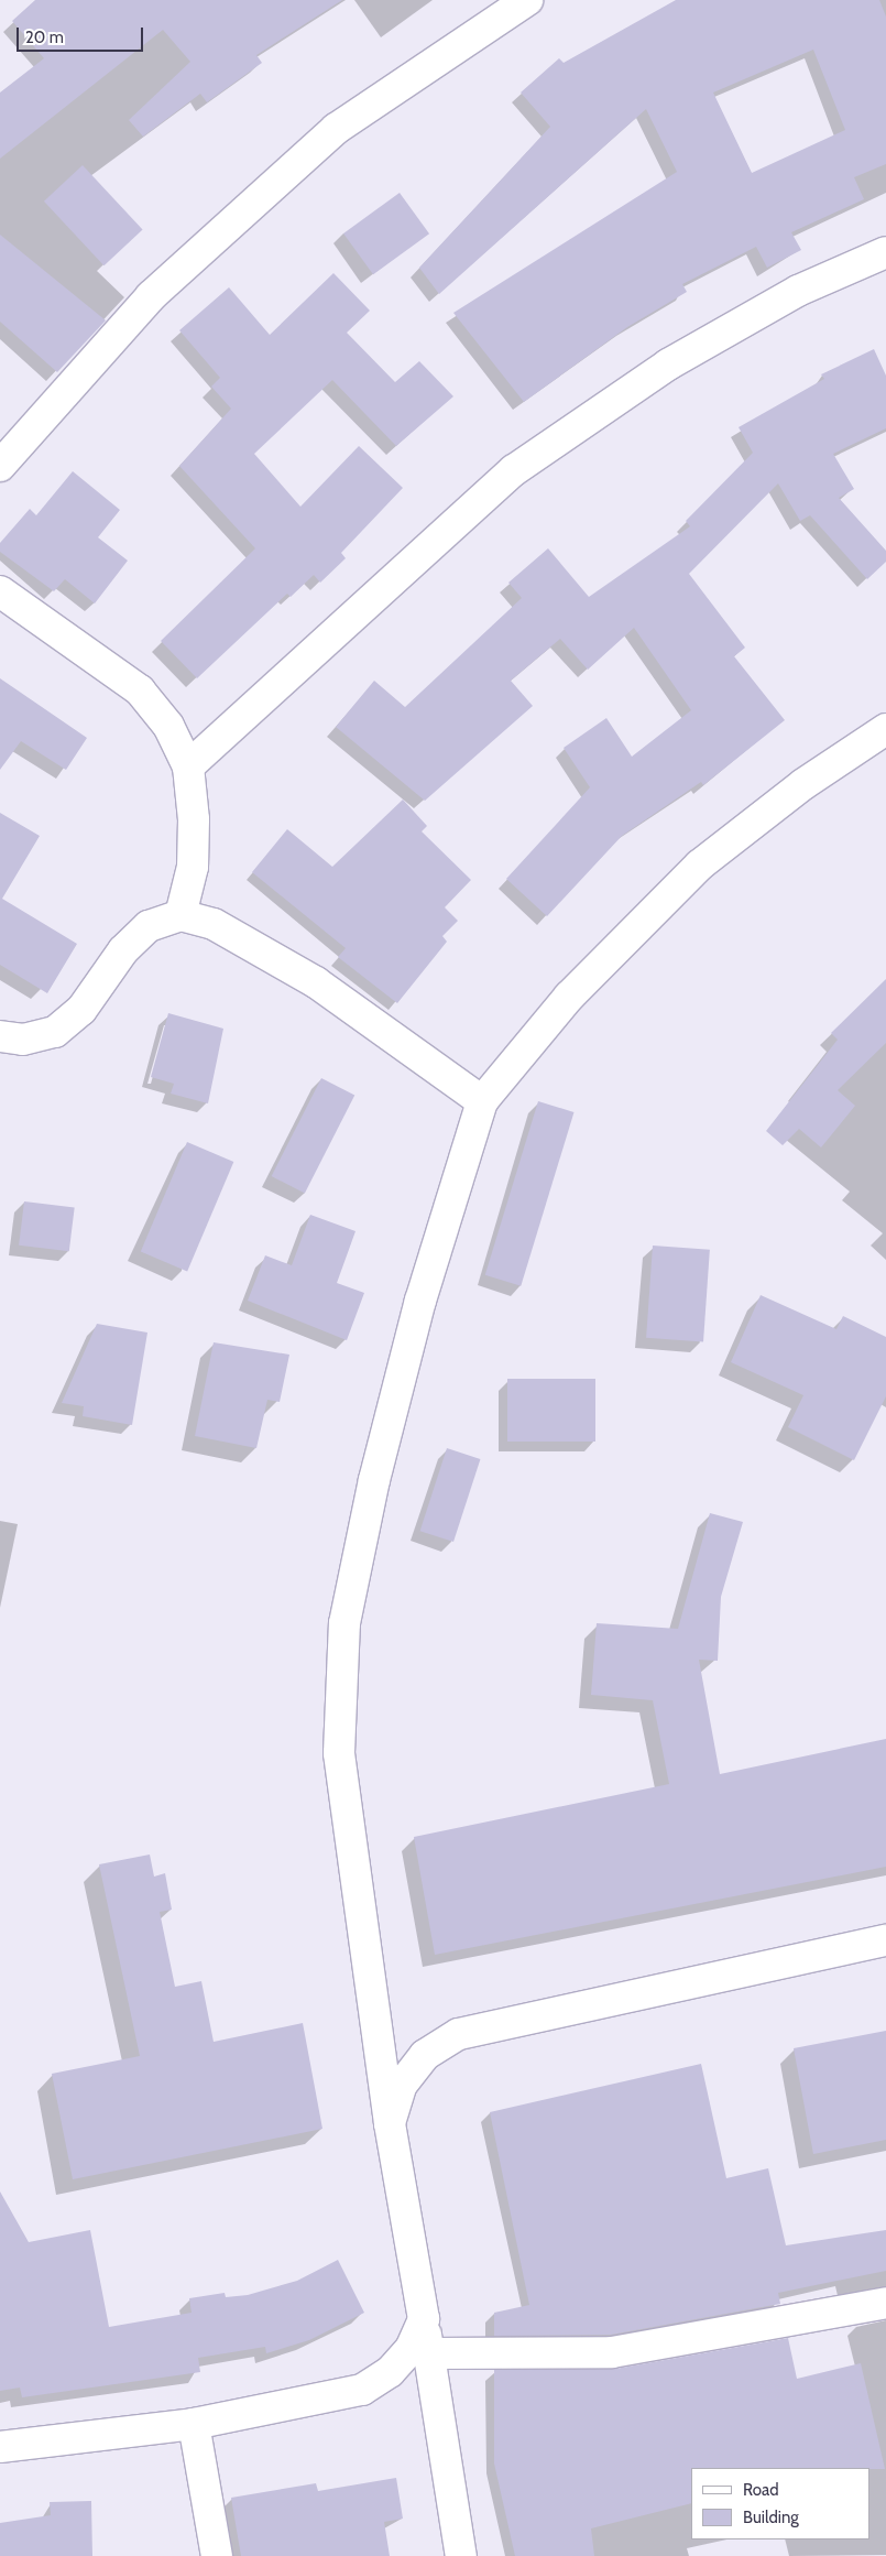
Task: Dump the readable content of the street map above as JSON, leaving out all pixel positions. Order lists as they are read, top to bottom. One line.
{"legend":["Road","Building"],"scale_bar":"20 m"}
